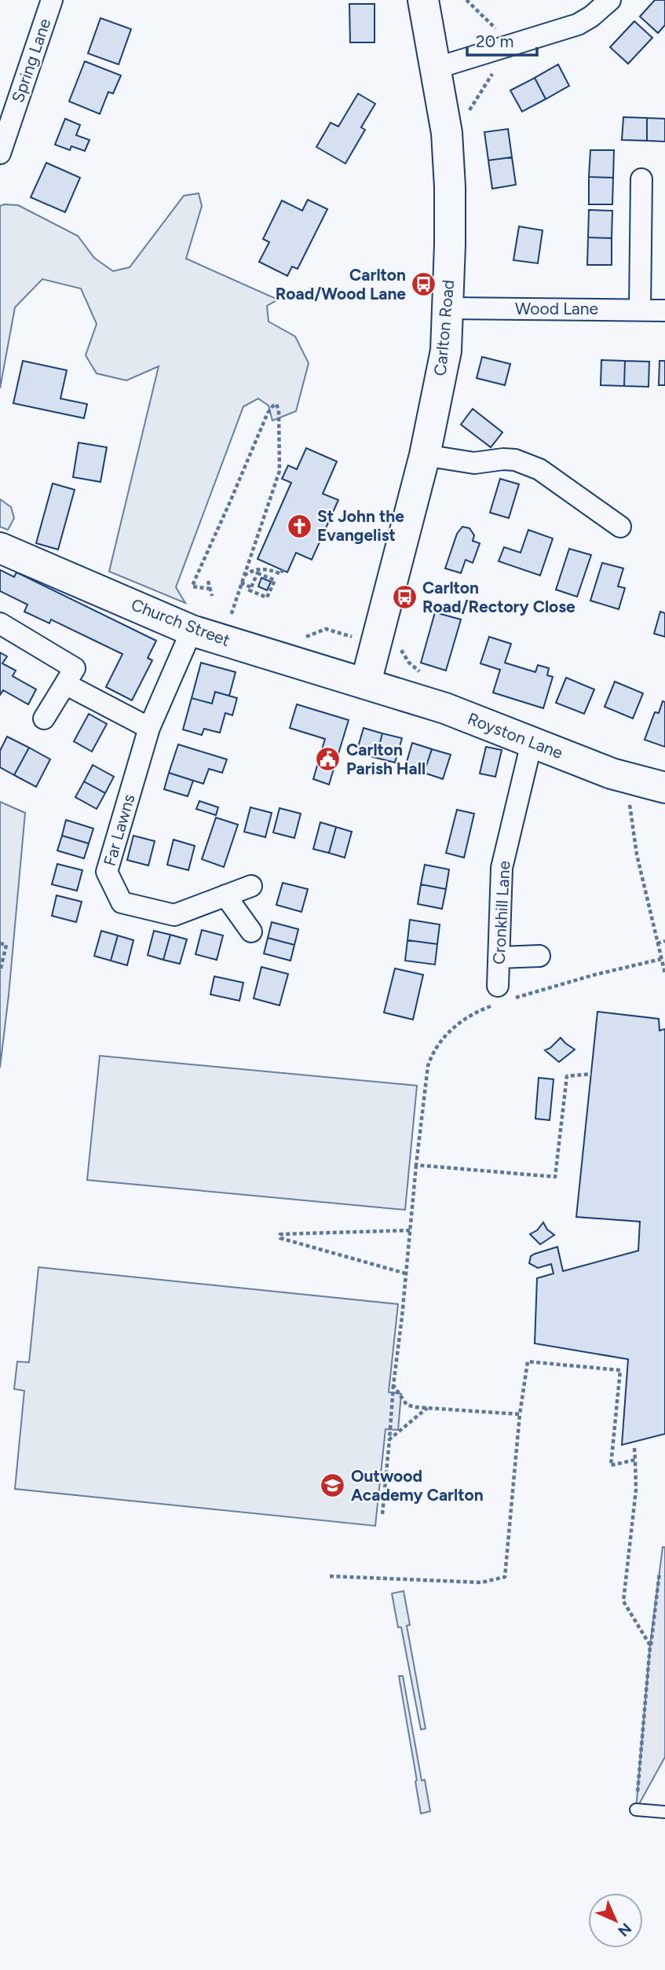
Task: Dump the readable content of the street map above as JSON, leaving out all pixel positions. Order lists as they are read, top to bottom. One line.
{"streets":{"main road":["Carlton Road","Church Street","Royston Lane"],"street":["Spring Lane","Wood Lane","Far Lawns","Cronkhill Lane"]},"crossings":[["Wood Lane","Carlton Road"],["Carlton Road","Church Street"],["Carlton Road","Royston Lane"],["Church Street","Royston Lane"],["Church Street","Far Lawns"],["Royston Lane","Cronkhill Lane"]],"places":{"bus stop":["Carlton Road/Wood Lane","Carlton Road/Rectory Close"],"church":["St John the Evangelist"],"public building":["Carlton Parish Hall"],"school or university":["Outwood Academy Carlton"]},"scale_bar":"20 m","north":"bottom right"}
